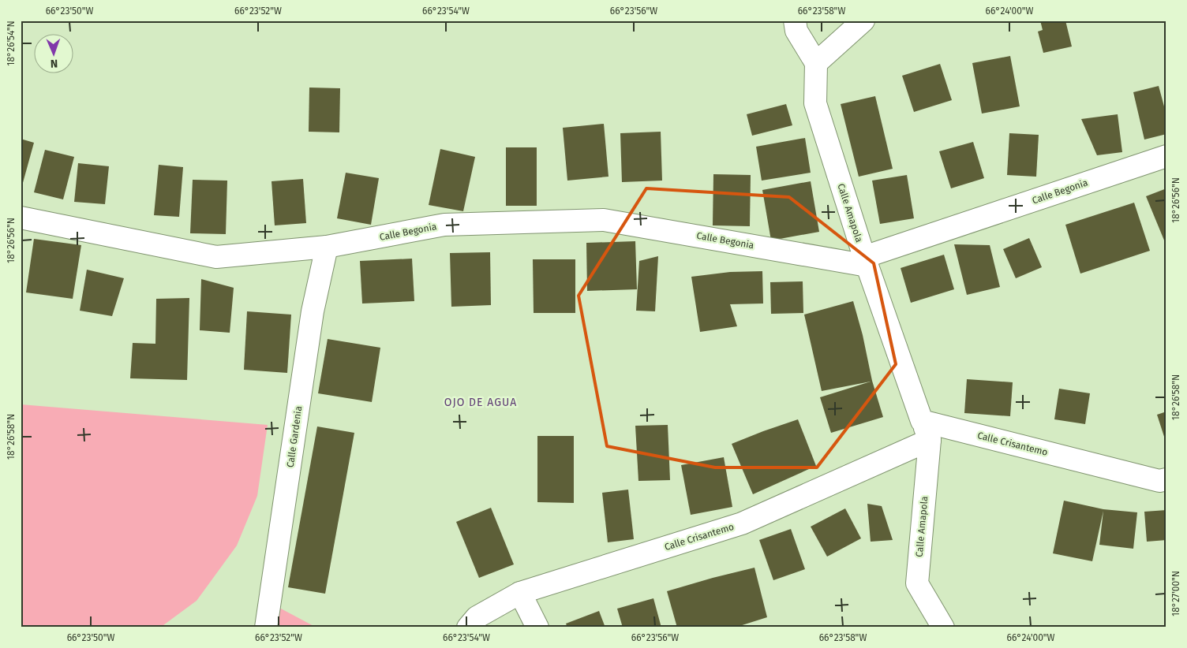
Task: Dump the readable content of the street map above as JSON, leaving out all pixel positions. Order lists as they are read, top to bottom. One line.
{"streets":{"street":["Calle Begonia","Calle Amapola","Calle Gardenia","Calle Crisantemo"]},"crossings":[["Calle Begonia","Calle Amapola"],["Calle Begonia","Calle Gardenia"],["Calle Amapola","Calle Crisantemo"]],"districts":["OJO DE AGUA"],"north":"bottom","coordinates":["66°23'50\"W","66°23'52\"W","66°23'54\"W","66°23'56\"W","66°23'58\"W","66°24'00\"W","18°26'54\"N","18°26'56\"N","18°26'58\"N","18°27'00\"N"]}
